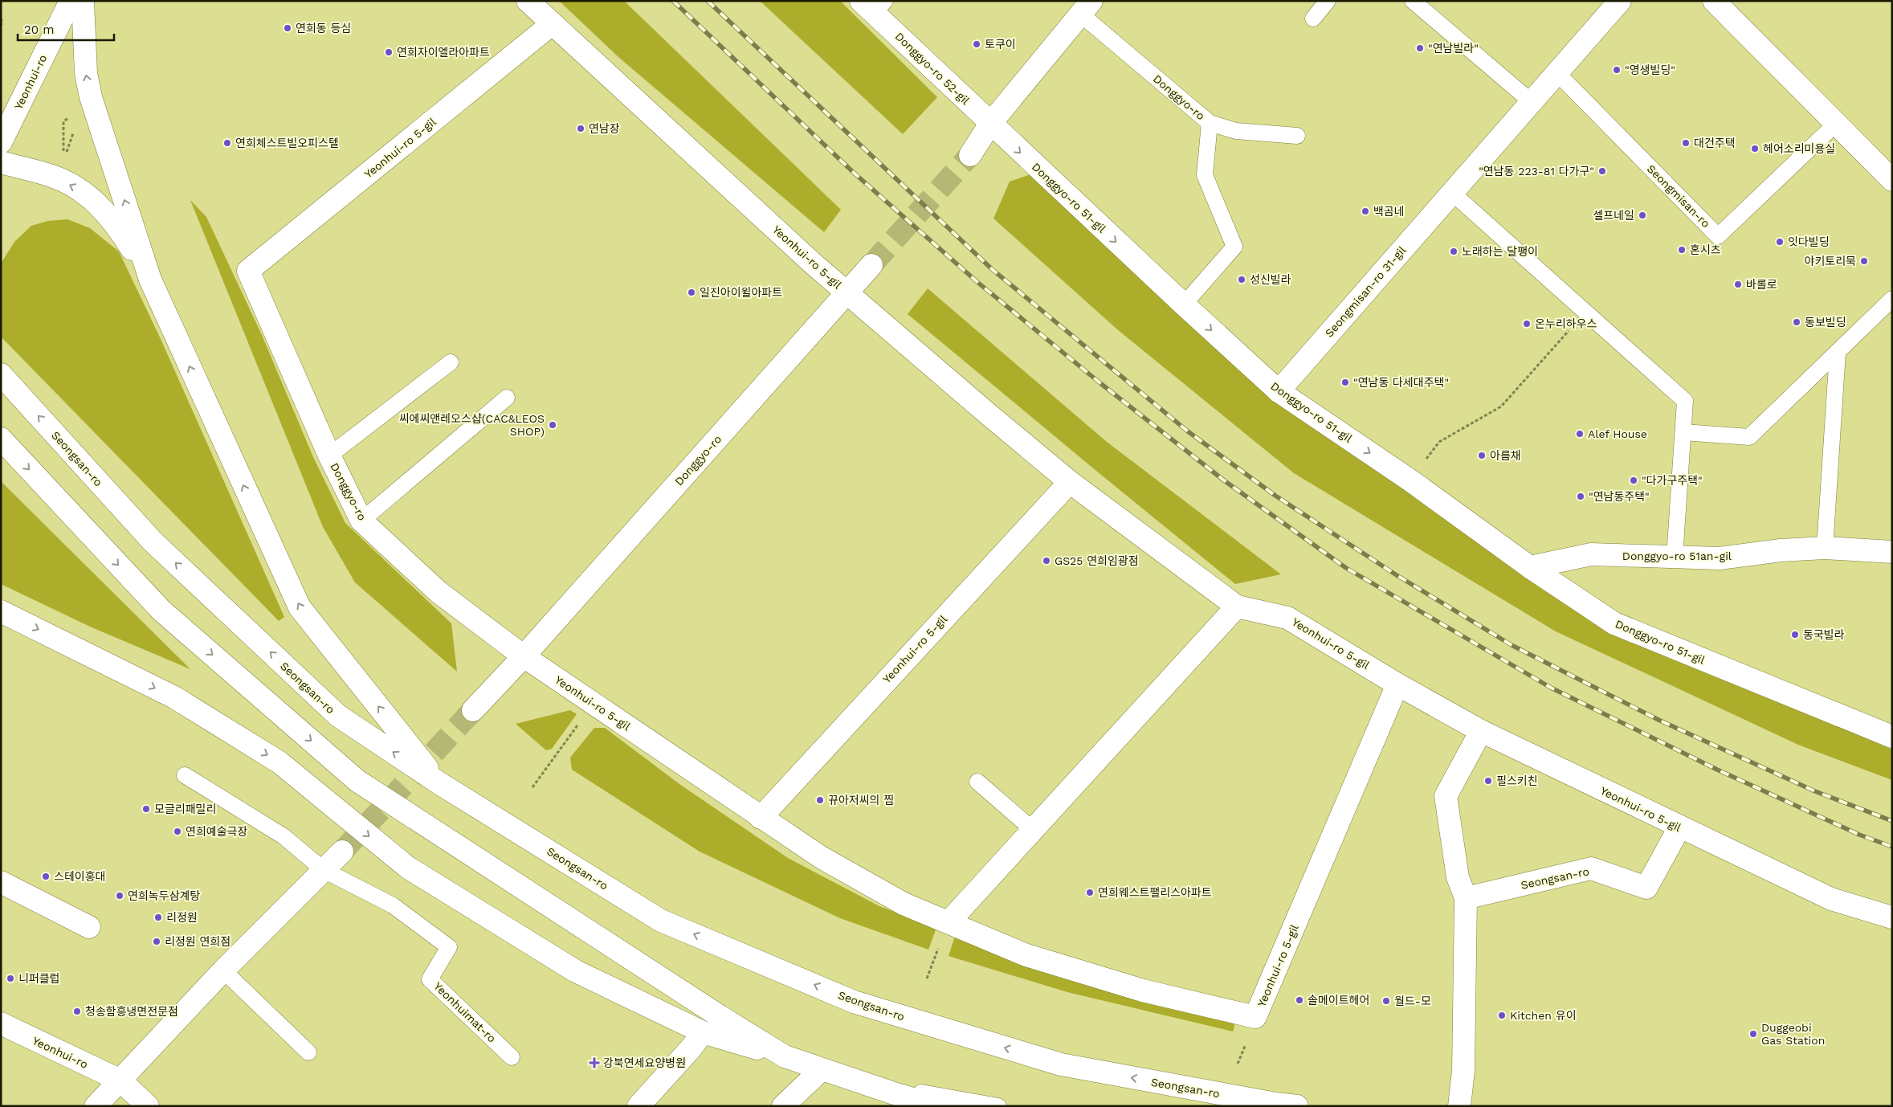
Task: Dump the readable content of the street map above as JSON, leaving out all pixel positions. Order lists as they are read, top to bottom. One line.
{"streets":{"street":["Donggyo-ro 52-gil","Yeonhui-ro","Donggyo-ro","Yeonhui-ro 5-gil","Donggyo-ro 51-gil","Seongmisan-ro 31-gil","Seongsan-ro","Donggyo-ro 51an-gil"],"lane":["Seongmisan-ro","Yeonhuimat-ro"]},"crossings":[["Donggyo-ro 52-gil","Donggyo-ro"],["Donggyo-ro 52-gil","Donggyo-ro 51-gil"],["Donggyo-ro","Yeonhui-ro 5-gil"],["Donggyo-ro","Donggyo-ro 51-gil"],["Yeonhui-ro 5-gil","Seongsan-ro"],["Seongmisan-ro","Seongmisan-ro 31-gil"],["Donggyo-ro 51-gil","Seongmisan-ro 31-gil"],["Donggyo-ro 51-gil","Donggyo-ro 51an-gil"]],"one_way":["Donggyo-ro 51-gil"],"places":{"other":["연희동 등심","토쿠이","\"연남빌라\"","연희자이엘라아파트","\"영생빌딩\"","연남장","연희체스트빌오피스텔","대건주택","헤어소리미용실","\"연남동 223-81 다가구\"","백곰네","셀프네일","잇다빌딩","혼시츠","노래하는 달팽이","야키토리묵","성신빌라","바롤로","일진아이윌아파트","동보빌딩","온누리하우스","\"연남동 다세대주택\"","씨에씨앤레오스샵(CAC&LEOS SHOP)","Alef House","아름채","\"다가구주택\"","\"연남동주택\"","GS25 연희임광점","동국빌라","필스키친","뀨아저씨의 찜","모글리패밀리","연희예술극장","스테이홍대","연희웨스트팰리스아파트","연희녹두삼계탕","리정원","리정원 연희점","니퍼클럽","솔메이트헤어","월드-모","청송함흥냉면전문점","Kitchen 유이","Duggeobi Gas Station"],"health":["강북연세요양병원"]},"scale_bar":"20 m"}
